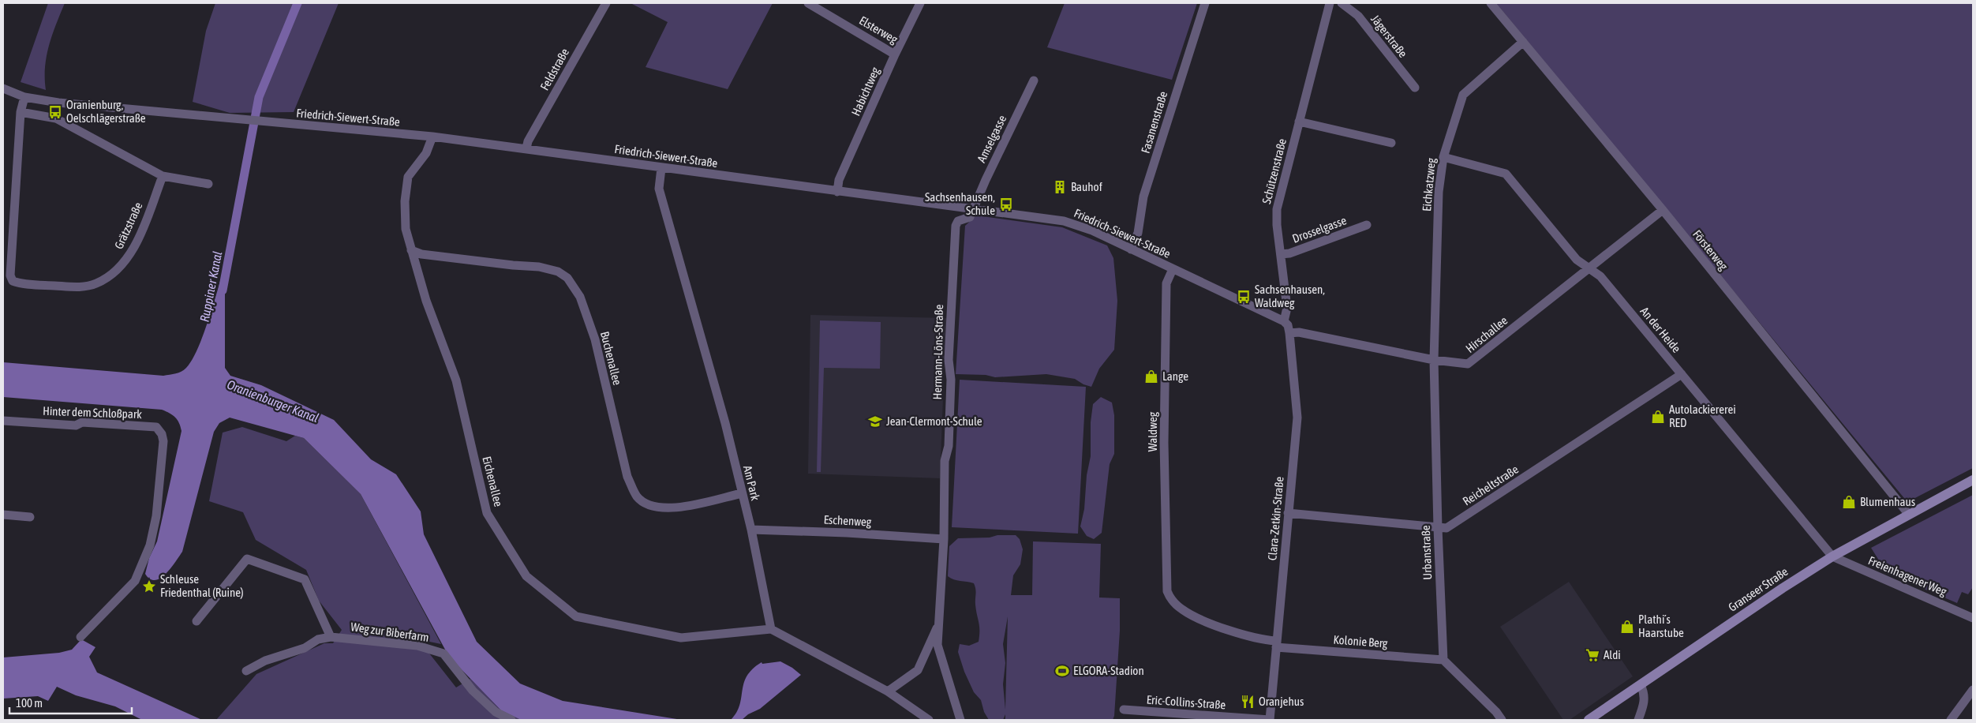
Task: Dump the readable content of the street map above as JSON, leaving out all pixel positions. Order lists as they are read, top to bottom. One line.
{"streets":{"main road":["Granseer Straße"],"street":["Elsterweg","Jägerstraße","Feldstraße","Habichtweg","Friedrich-Siewert-Straße","Fasanenstraße","Amselgasse","Schützenstraße","Eichkatzweg","Grätzstraße","Drosselgasse","Försterweg","An der Heide","Hirschallee","Hermann-Löns-Straße","Buchenallee","Hinter dem Schloßpark","Waldweg","Eichenallee","Am Park","Reicheltstraße","Clara-Zetkin-Straße","Eschenweg","Urbanstraße","Freienhagener Weg","Weg zur Biberfarm","Kolonie Berg","Eric-Collins-Straße"]},"crossings":[["Elsterweg","Habichtweg"],["Feldstraße","Friedrich-Siewert-Straße"],["Habichtweg","Friedrich-Siewert-Straße"],["Friedrich-Siewert-Straße","Fasanenstraße"],["Friedrich-Siewert-Straße","Amselgasse"],["Friedrich-Siewert-Straße","Schützenstraße"],["Friedrich-Siewert-Straße","Hermann-Löns-Straße"],["Friedrich-Siewert-Straße","Waldweg"],["Friedrich-Siewert-Straße","Eichenallee"],["Friedrich-Siewert-Straße","Am Park"],["Friedrich-Siewert-Straße","Clara-Zetkin-Straße"],["Amselgasse","Hermann-Löns-Straße"],["Schützenstraße","Drosselgasse"],["Schützenstraße","Clara-Zetkin-Straße"],["Eichkatzweg","Försterweg"],["Eichkatzweg","An der Heide"],["Eichkatzweg","Hirschallee"],["Eichkatzweg","Urbanstraße"],["Försterweg","Hirschallee"],["Försterweg","Granseer Straße"],["An der Heide","Hirschallee"],["An der Heide","Reicheltstraße"],["An der Heide","Freienhagener Weg"],["An der Heide","Granseer Straße"],["Hirschallee","Clara-Zetkin-Straße"],["Hirschallee","Urbanstraße"],["Hermann-Löns-Straße","Eschenweg"],["Buchenallee","Eichenallee"],["Buchenallee","Am Park"],["Waldweg","Kolonie Berg"],["Eichenallee","Am Park"],["Am Park","Eschenweg"],["Reicheltstraße","Clara-Zetkin-Straße"],["Reicheltstraße","Urbanstraße"],["Clara-Zetkin-Straße","Kolonie Berg"],["Clara-Zetkin-Straße","Eric-Collins-Straße"],["Urbanstraße","Kolonie Berg"],["Freienhagener Weg","Granseer Straße"]],"water":["Ruppiner Kanal","Oranienburger Kanal"],"places":{"bus stop":["Oranienburg, Oelschlägerstraße","Sachsenhausen, Schule","Sachsenhausen, Waldweg"],"building":["Bauhof"],"shop":["Lange","Autolackiererei RED","Blumenhaus","Plathi´s Haarstube"],"school or university":["Jean-Clermont-Schule"],"place":["Schleuse Friedenthal (Ruine)"],"supermarket":["Aldi"],"sports":["ELGORA-Stadion"],"restaurant":["Oranjehus"]},"scale_bar":"100 m"}
